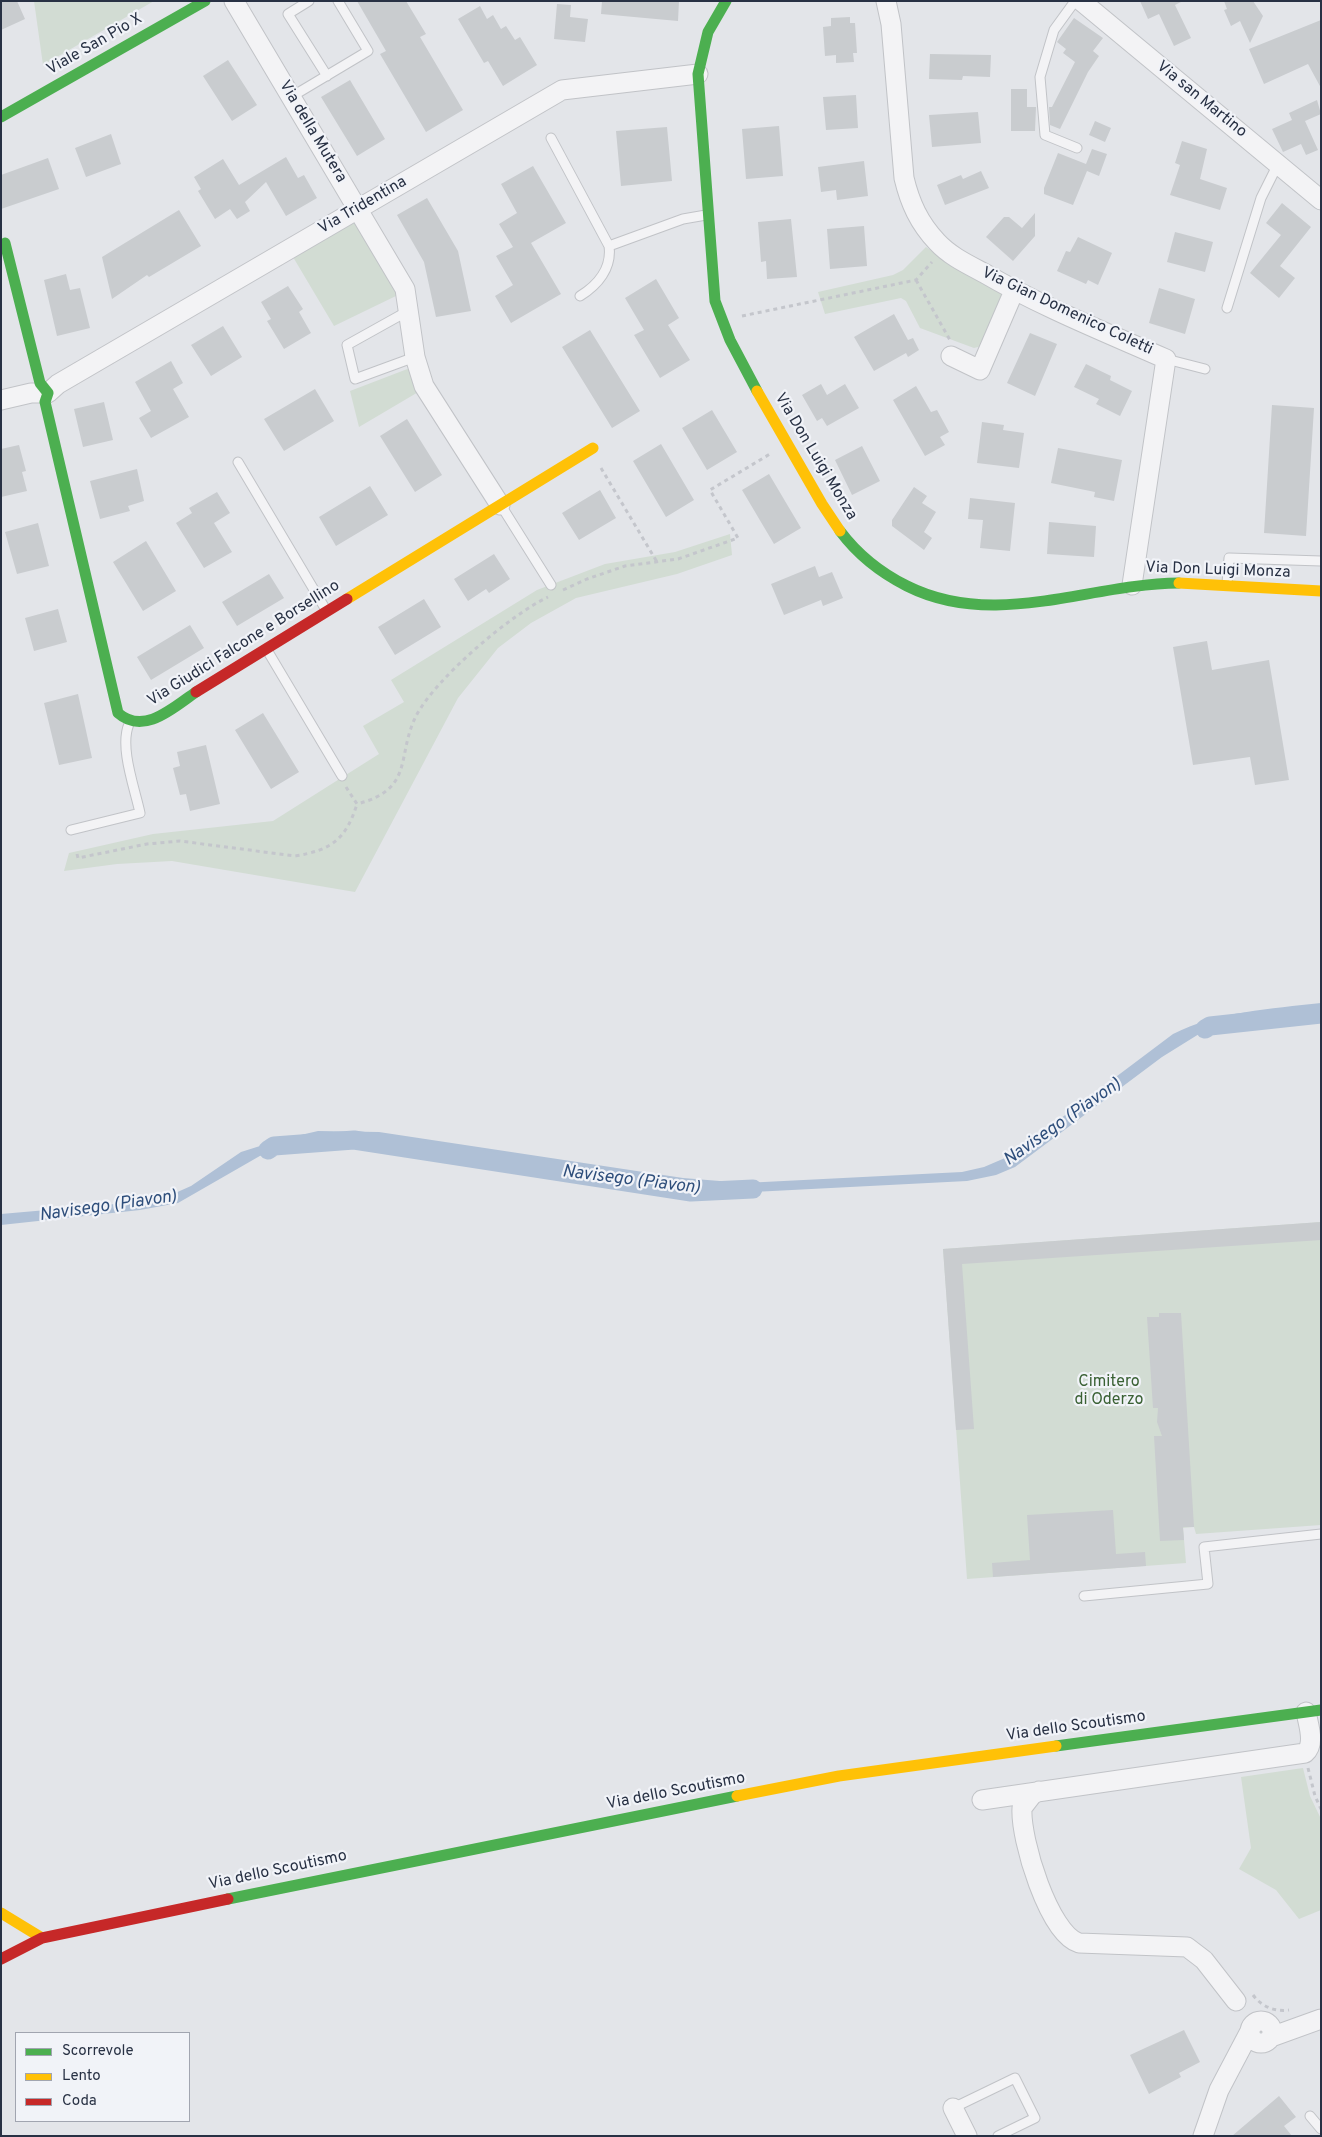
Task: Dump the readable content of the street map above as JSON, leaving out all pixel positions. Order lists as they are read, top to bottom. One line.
{"streets":{"street":["Viale San Pio X","Via san Martino","Via della Mutera","Via Tridentina","Via Gian Domenico Coletti","Via Don Luigi Monza","Via Giudici Falcone e Borsellino","Via dello Scoutismo"]},"crossings":[["Via della Mutera","Via Tridentina"],["Via della Mutera","Via Giudici Falcone e Borsellino"],["Via Tridentina","Via Don Luigi Monza"],["Via Gian Domenico Coletti","Via Don Luigi Monza"]],"water":["Navisego (Piavon)"],"parks":["Cimitero di Oderzo"],"legend":["Scorrevole","Lento","Coda"]}
